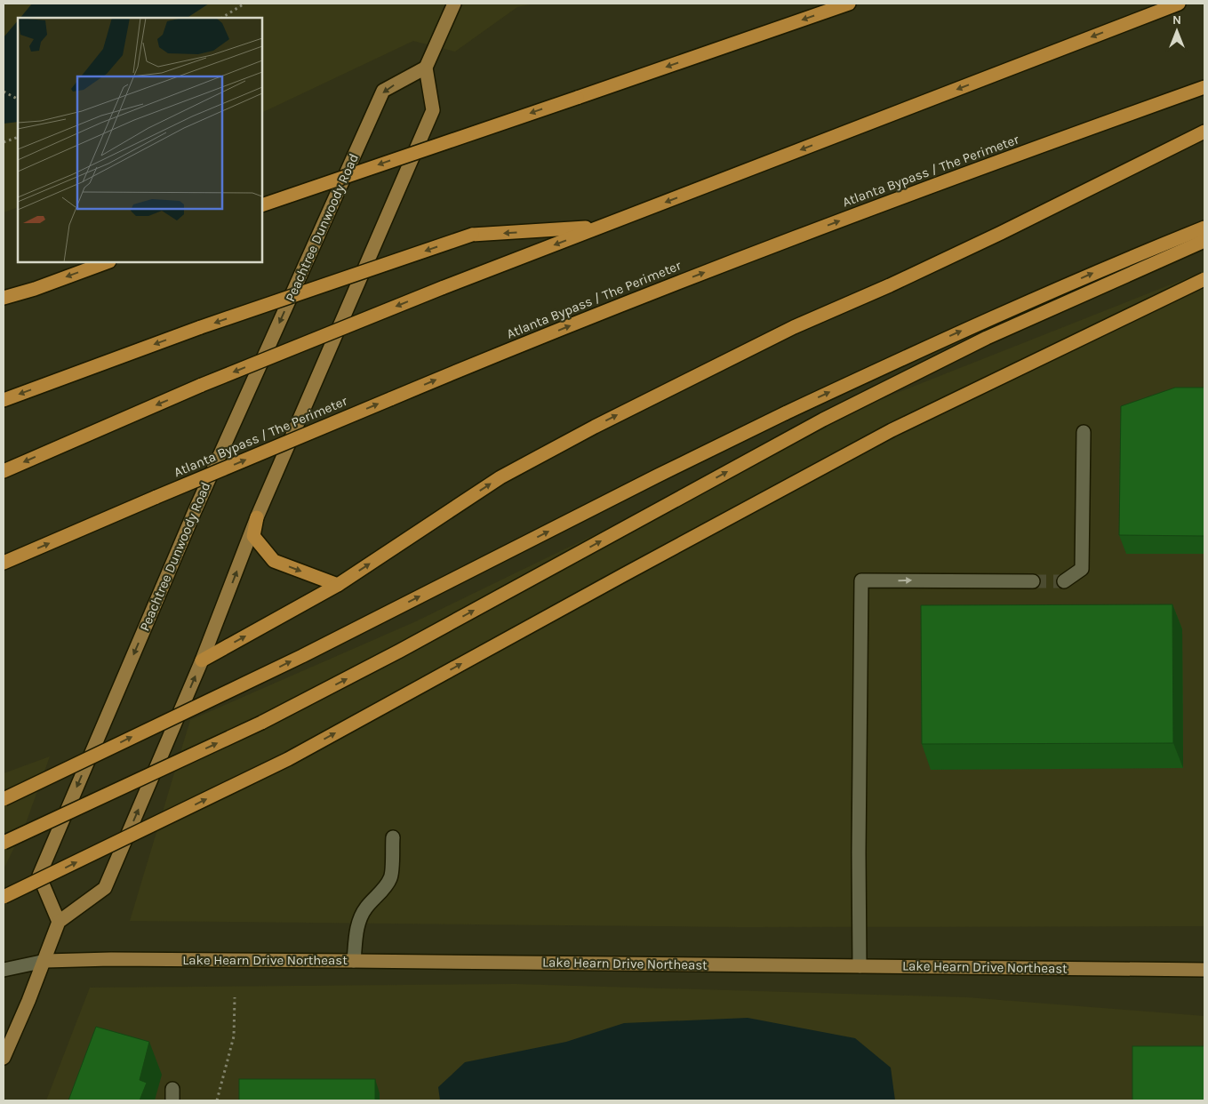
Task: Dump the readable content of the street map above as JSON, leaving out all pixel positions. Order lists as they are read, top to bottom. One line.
{"streets":{"highway":["Atlanta Bypass / The Perimeter"],"main road":["Peachtree Dunwoody Road","Lake Hearn Drive Northeast"]},"north":"top"}
